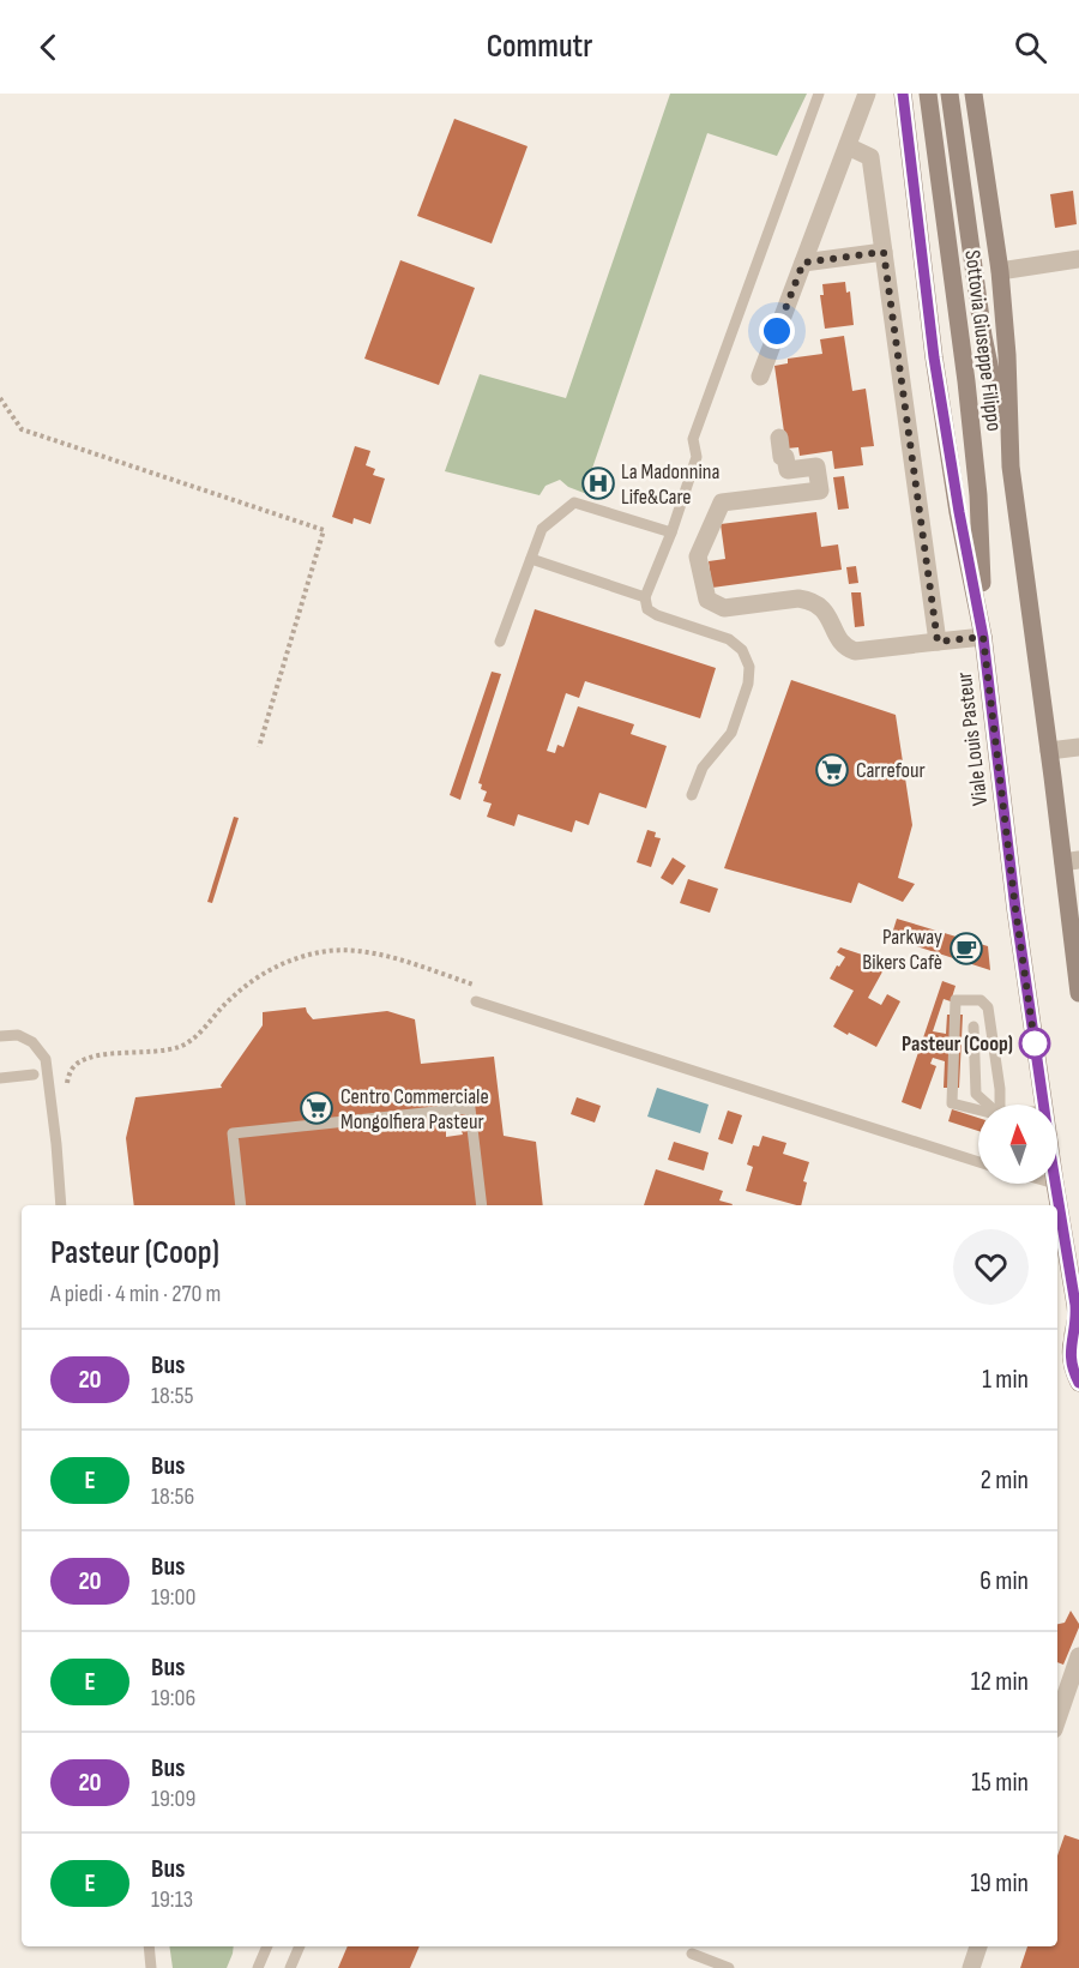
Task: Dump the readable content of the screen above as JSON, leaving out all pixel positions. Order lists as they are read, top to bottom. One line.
{"streets":{"main road":["Sottovia Giuseppe Filippo","Viale Louis Pasteur"]},"crossings":[["Sottovia Giuseppe Filippo","Viale Louis Pasteur"]],"places":{"hospital":["La Madonnina Life&Care"],"supermarket":["Carrefour","Centro Commerciale Mongolfiera Pasteur"],"cafe":["Parkway Bikers Cafè"],"other":["Pasteur (Coop)"]},"lines":["bus line 20"],"north":"top","page":{"header":"Commutr","heading":["Pasteur (Coop)","A piedi · 4 min · 270 m"],"list":[{"mark":"20","name":"Bus","note":"18:55","value":"1 min"},{"mark":"E","name":"Bus","note":"18:56","value":"2 min"},{"mark":"20","name":"Bus","note":"19:00","value":"6 min"},{"mark":"E","name":"Bus","note":"19:06","value":"12 min"},{"mark":"20","name":"Bus","note":"19:09","value":"15 min"},{"mark":"E","name":"Bus","note":"19:13","value":"19 min"}]}}
